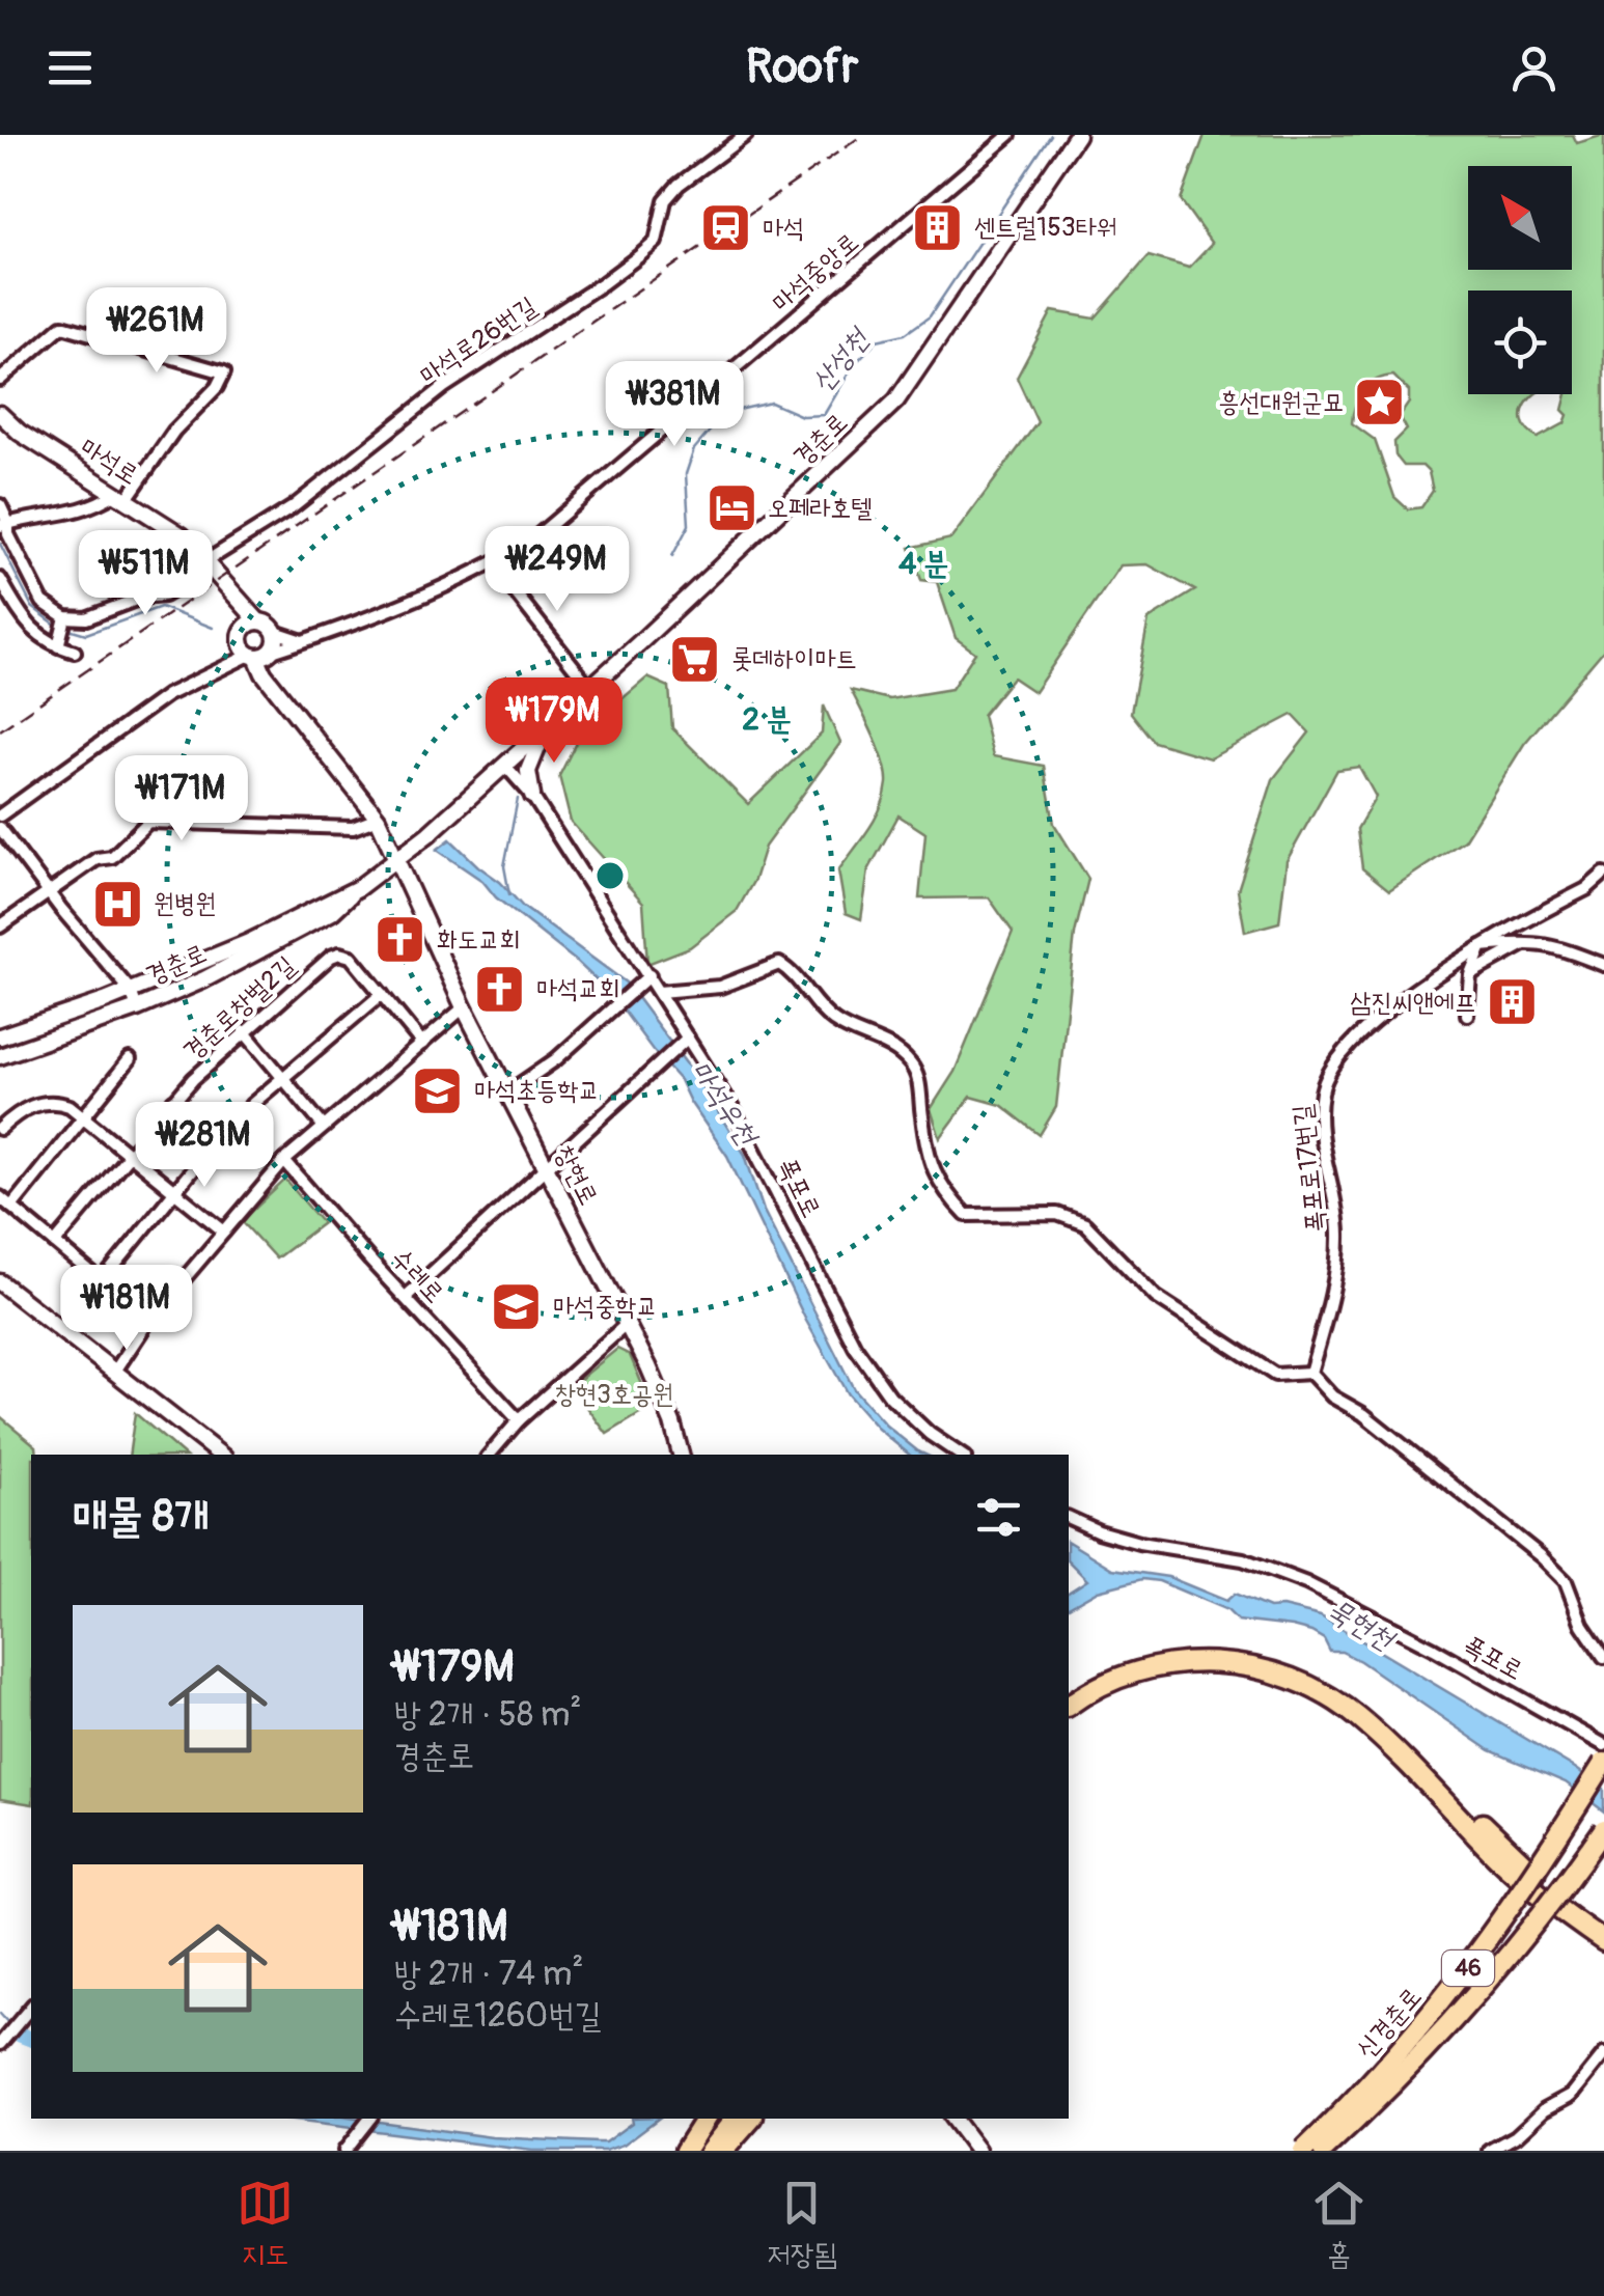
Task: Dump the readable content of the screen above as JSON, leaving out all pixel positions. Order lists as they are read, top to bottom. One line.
{"streets":{"highway":["46","신경춘로"],"street":["마석중앙로","마석로26번길","경춘로","마석로","경춘로창벌2길","폭포로17번길","창현로","폭포로","수레로"]},"crossings":[["마석로26번길","마석로"],["경춘로","창현로"],["경춘로","폭포로"]],"water":["산성천","마석우천","묵현천"],"parks":["창현3호공원"],"places":{"building":["센트럴153타워","삼진씨앤에프"],"station":["마석"],"place":["흥선대원군묘"],"hotel":["오페라호텔"],"supermarket":["롯데하이마트"],"hospital":["원병원"],"church":["화도교회","마석교회"],"school or university":["마석초등학교","마석중학교"]},"north":"top left","page":{"header":"Roofr","price":["₩261M","₩381M","₩249M","₩511M","₩179M","₩171M","₩281M","₩181M"],"heading":"매물 8개","list":[{"name":"₩179M","note":"방 2개 · 58 m² · 경춘로"},{"name":"₩181M","note":"방 2개 · 74 m² · 수레로1260번길"}],"tabs":["지도","저장됨","홈"]},"rings":["4 분","2 분"]}
